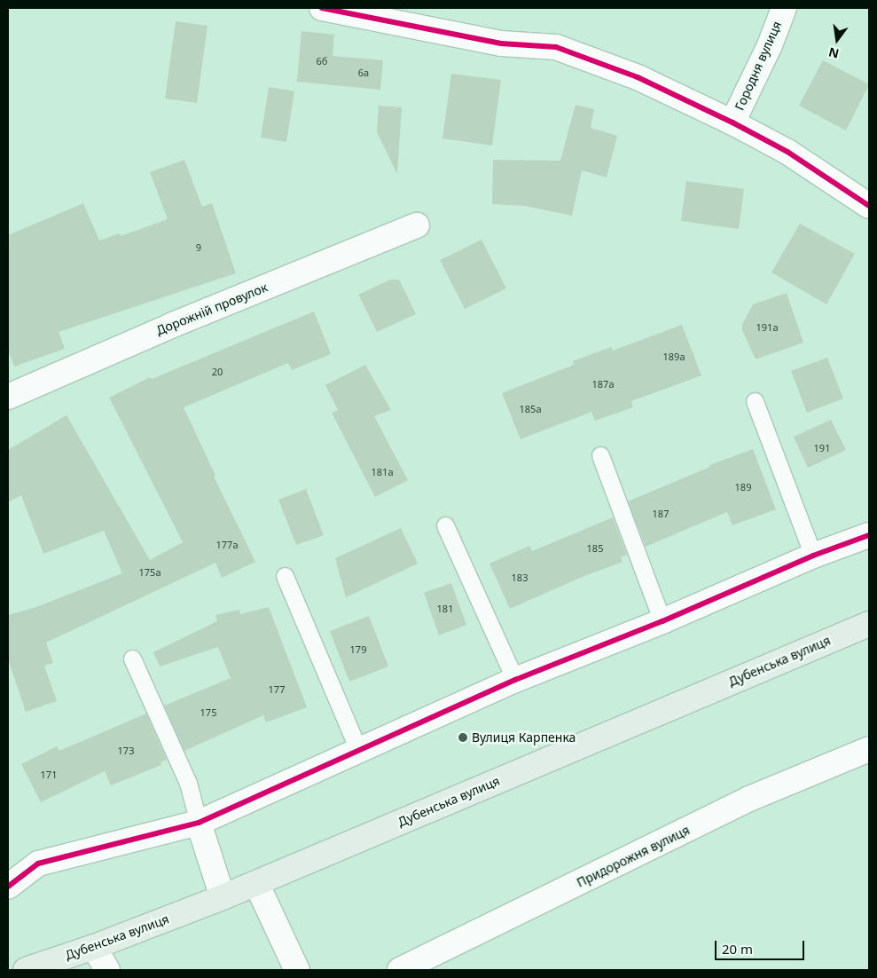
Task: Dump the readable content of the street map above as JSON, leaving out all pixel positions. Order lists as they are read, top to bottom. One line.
{"streets":{"main road":["Дубенська вулиця"],"street":["Городня вулиця","Дорожній провулок","Придорожня вулиця"]},"places":["Вулиця Карпенка"],"house_numbers":["6б","6а","9","191а","189а","20","187а","185а","191","181а","189","187","177а","185","175а","183","181","179","177","175","173","171"],"scale_bar":"20 m","north":"bottom"}
